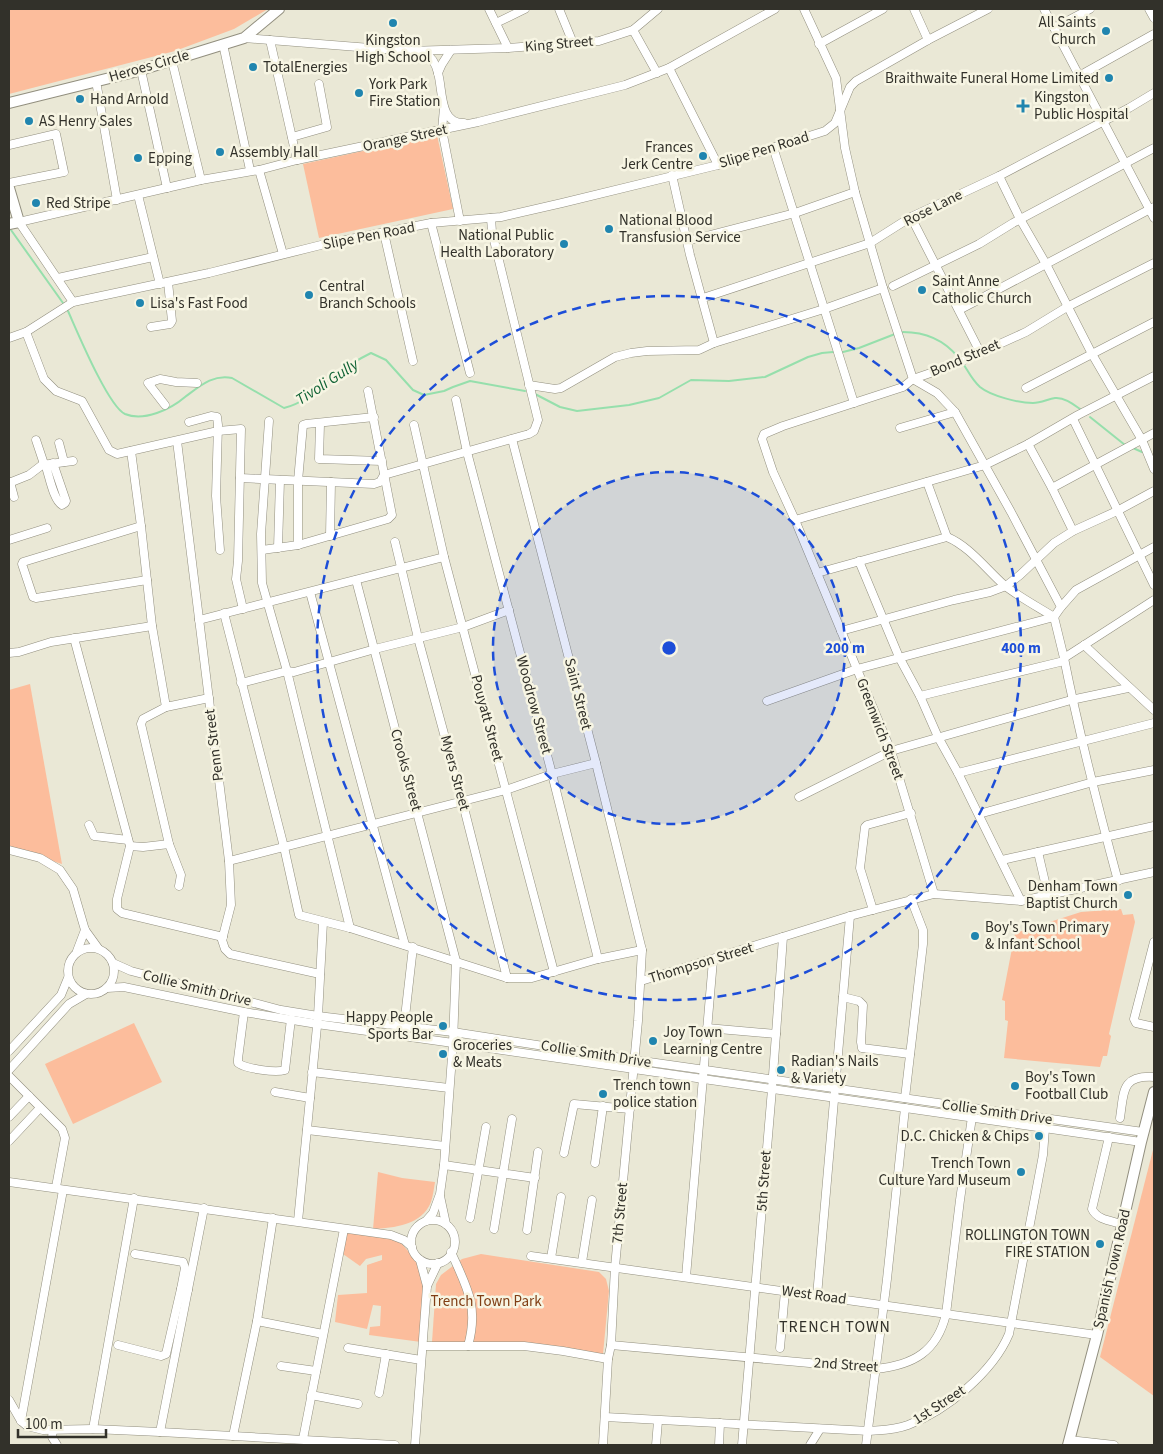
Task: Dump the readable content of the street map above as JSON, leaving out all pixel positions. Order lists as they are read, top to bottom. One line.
{"streets":{"main road":["Heroes Circle","Spanish Town Road"],"street":["King Street","Orange Street","Slipe Pen Road","Rose Lane","Bond Street","Saint Street","Woodrow Street","Pouyatt Street","Greenwich Street","Penn Street","Crooks Street","Myers Street","Thompson Street","Collie Smith Drive","5th Street","7th Street","West Road","2nd Street","1st Street"]},"crossings":[["King Street","Heroes Circle"],["Bond Street","Greenwich Street"],["Saint Street","Thompson Street"],["Woodrow Street","Thompson Street"],["Pouyatt Street","Thompson Street"],["Greenwich Street","Thompson Street"],["Crooks Street","Thompson Street"],["Crooks Street","Collie Smith Drive"],["Myers Street","Thompson Street"],["Thompson Street","5th Street"],["Thompson Street","7th Street"],["Collie Smith Drive","5th Street"],["Collie Smith Drive","7th Street"],["Collie Smith Drive","Spanish Town Road"],["Collie Smith Drive","2nd Street"],["Collie Smith Drive","1st Street"],["5th Street","West Road"],["5th Street","2nd Street"],["5th Street","1st Street"],["7th Street","West Road"],["7th Street","2nd Street"],["7th Street","1st Street"],["Spanish Town Road","West Road"],["West Road","2nd Street"],["West Road","1st Street"]],"districts":["TRENCH TOWN"],"water":["Tivoli Gully"],"parks":["Trench Town Park"],"places":{"other":["Kingston High School","All Saints Church","TotalEnergies","Braithwaite Funeral Home Limited","York Park Fire Station","Hand Arnold","AS Henry Sales","Assembly Hall","Frances Jerk Centre","Epping","Red Stripe","National Blood Transfusion Service","National Public Health Laboratory","Saint Anne Catholic Church","Central Branch Schools","Lisa's Fast Food","Denham Town Baptist Church","Boy's Town Primary & Infant School","Happy People Sports Bar","Joy Town Learning Centre","Groceries & Meats","Radian's Nails & Variety","Boy's Town Football Club","Trench town police station","D.C. Chicken & Chips","Trench Town Culture Yard Museum","ROLLINGTON TOWN FIRE STATION"],"health":["Kingston Public Hospital"]},"scale_bar":"100 m","rings":["200 m","400 m"]}
